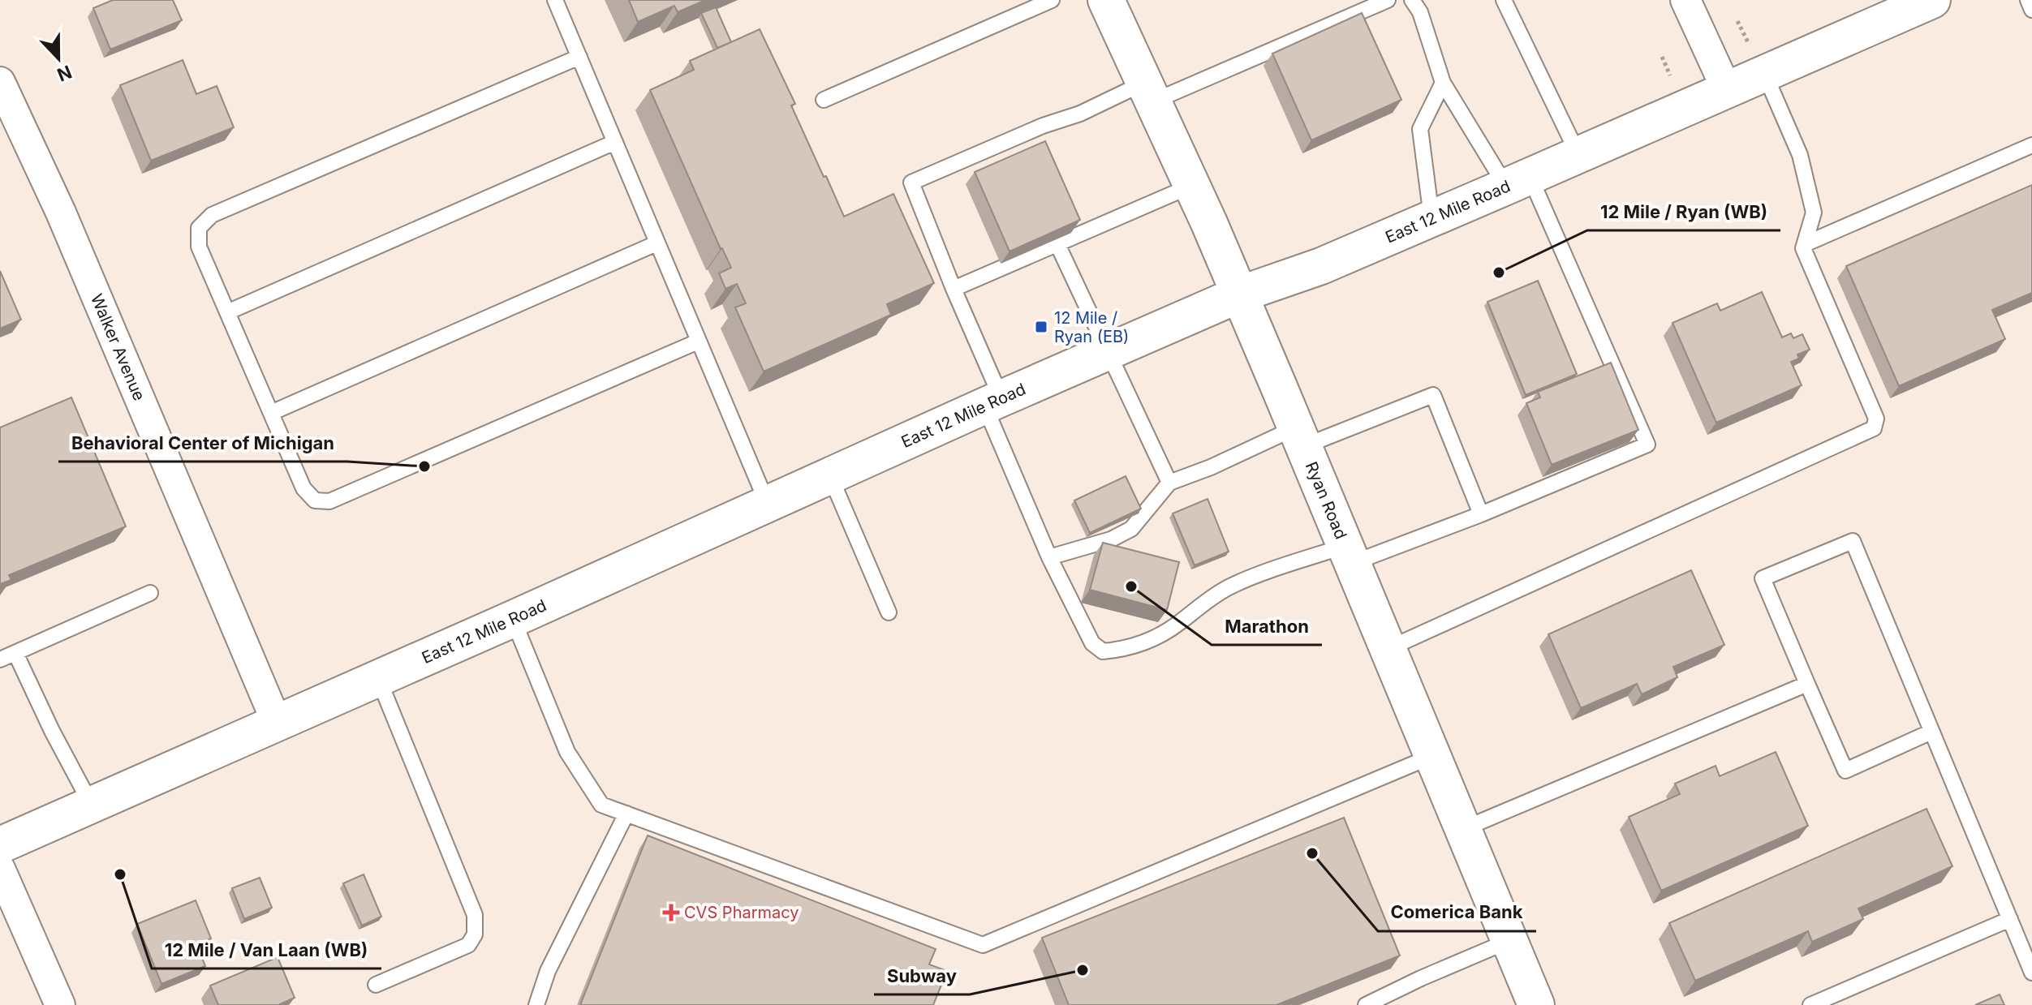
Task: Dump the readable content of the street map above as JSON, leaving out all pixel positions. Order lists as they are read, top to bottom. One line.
{"streets":{"main road":["East 12 Mile Road","Ryan Road"],"street":["Walker Avenue"]},"crossings":[["East 12 Mile Road","Walker Avenue"],["East 12 Mile Road","Ryan Road"]],"places":{"other":["12 Mile / Ryan (WB)","Behavioral Center of Michigan","Marathon","Comerica Bank","12 Mile / Van Laan (WB)","Subway"],"transit":["12 Mile / Ryan (EB)"],"health":["CVS Pharmacy"]},"north":"bottom"}
